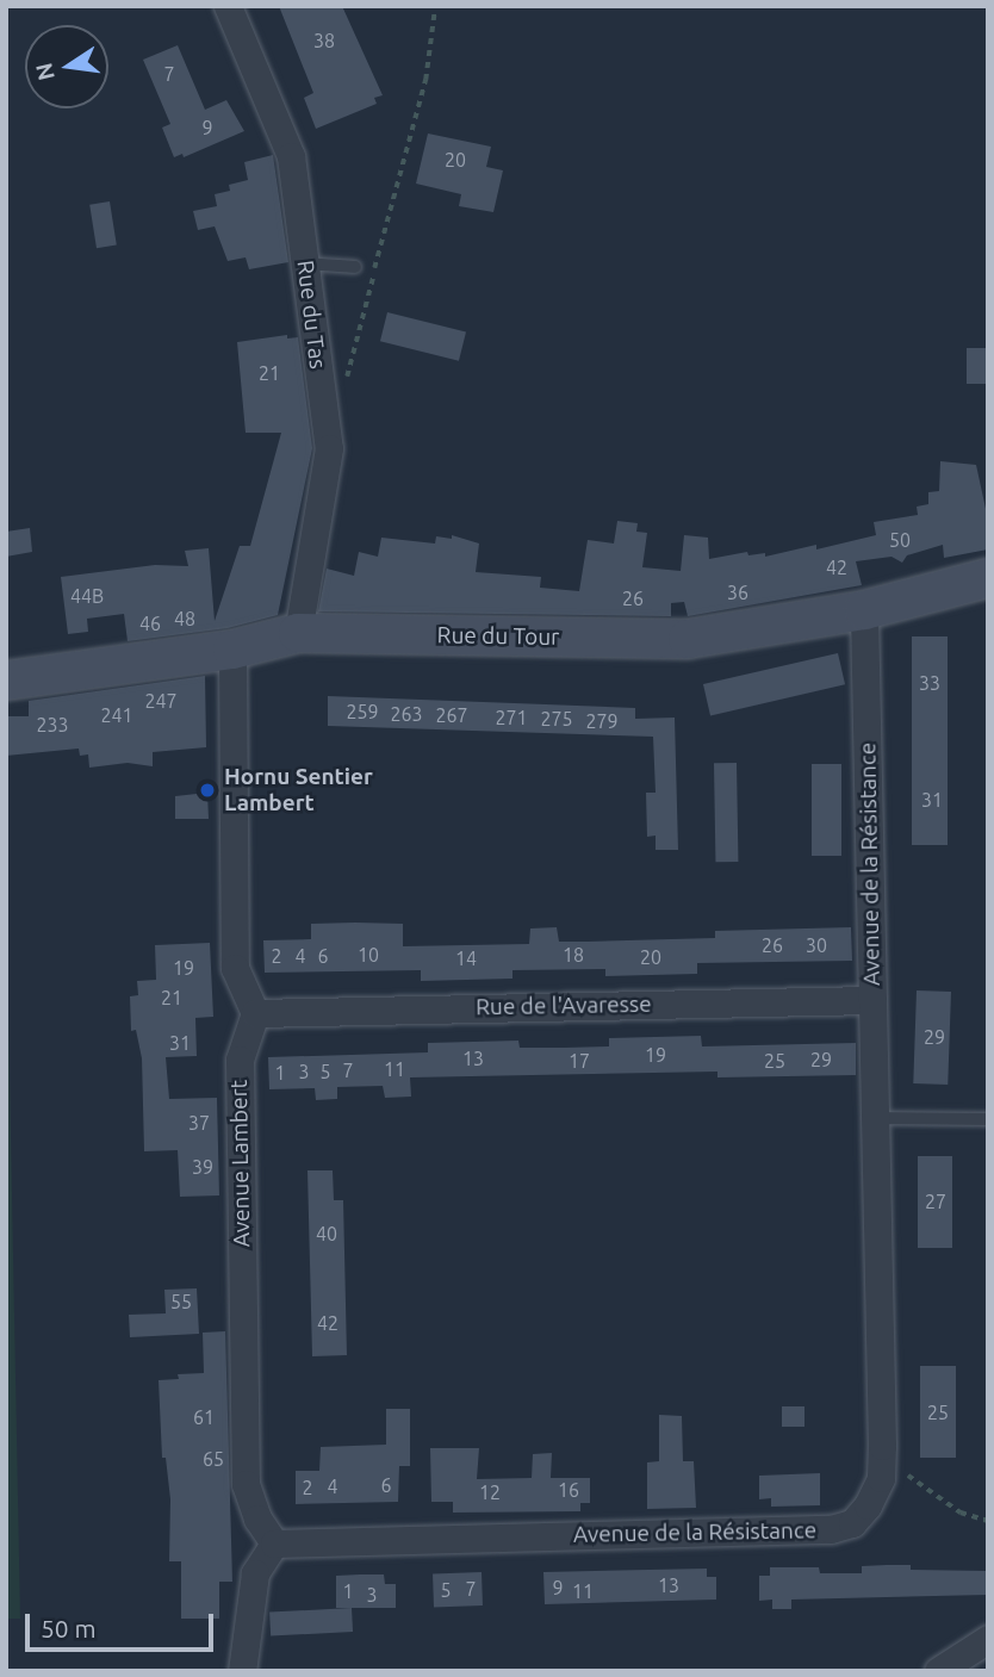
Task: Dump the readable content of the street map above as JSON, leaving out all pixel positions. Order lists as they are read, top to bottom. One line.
{"streets":{"street":["Rue du Tas","Rue du Tour","Avenue de la Résistance","Rue de l'Avaresse","Avenue Lambert"]},"crossings":[["Rue du Tas","Rue du Tour"],["Rue du Tour","Avenue de la Résistance"],["Avenue de la Résistance","Rue de l'Avaresse"],["Avenue de la Résistance","Avenue Lambert"],["Rue de l'Avaresse","Avenue Lambert"]],"places":["Hornu Sentier Lambert"],"house_numbers":["38","7","9","20","21","50","42","36","44B","26","48","46","33","247","259","263","241","267","271","275","279","233","31","26","30","10","18","2","4","6","20","14","19","21","29","31","19","13","29","17","25","11","7","3","5","1","37","39","27","40","55","42","25","61","65","6","4","2","16","12","13","9","7","5","1","11","3"],"scale_bar":"50 m","north":"left"}
